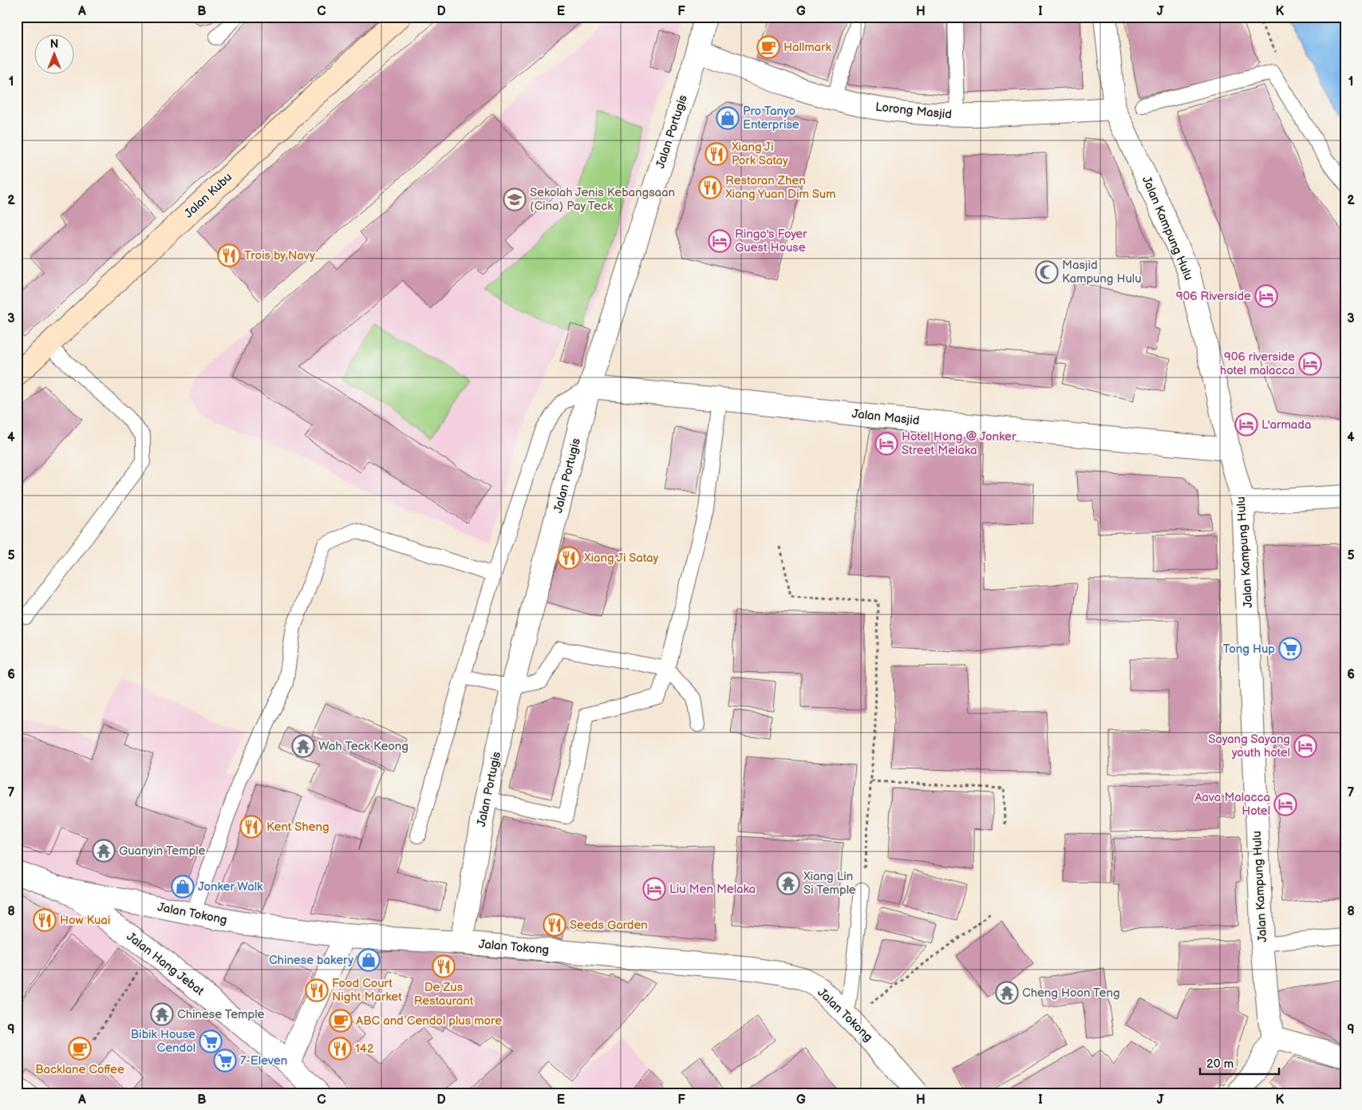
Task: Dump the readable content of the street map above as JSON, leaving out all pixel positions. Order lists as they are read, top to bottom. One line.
{"streets":{"main road":["Jalan Kubu"],"street":["Lorong Masjid","Jalan Portugis","Jalan Kampung Hulu","Jalan Masjid","Jalan Tokong","Jalan Hang Jebat"]},"crossings":[["Lorong Masjid","Jalan Portugis"],["Lorong Masjid","Jalan Kampung Hulu"],["Jalan Portugis","Jalan Masjid"],["Jalan Portugis","Jalan Tokong"],["Jalan Kampung Hulu","Jalan Masjid"],["Jalan Tokong","Jalan Hang Jebat"]],"places":{"cafe":["Hallmark","ABC and Cendol plus more","Backlane Coffee"],"shop":["Pro Tanyo Enterprise","Jonker Walk","Chinese bakery"],"restaurant":["Xiang Ji Pork Satay","Restoran Zhen Xiang Yuan Dim Sum","Trois by Navy","Xiang Ji Satay","Kent Sheng","How Kuai","Seeds Garden","De Zus Restaurant","Food Court Night Market","142"],"school or university":["Sekolah Jenis Kebangsaan (Cina) Pay Teck"],"hotel":["Ringo's Foyer Guest House","906 Riverside","906 riverside hotel malacca","L'armada","Hotel Hong @ Jonker Street Melaka","Sayang Sayang youth hotel","Aava Malacca Hotel","Liu Men Melaka"],"mosque":["Masjid Kampung Hulu"],"supermarket":["Tong Hup","Bibik House Cendol","7-Eleven"],"temple":["Wah Teck Keong","Guanyin Temple","Xiang Lin Si Temple","Cheng Hoon Teng","Chinese Temple"]},"scale_bar":"20 m","north":"top","grid":{"columns":["A","B","C","D","E","F","G","H","I","J","K"],"rows":["1","2","3","4","5","6","7","8","9"]}}
